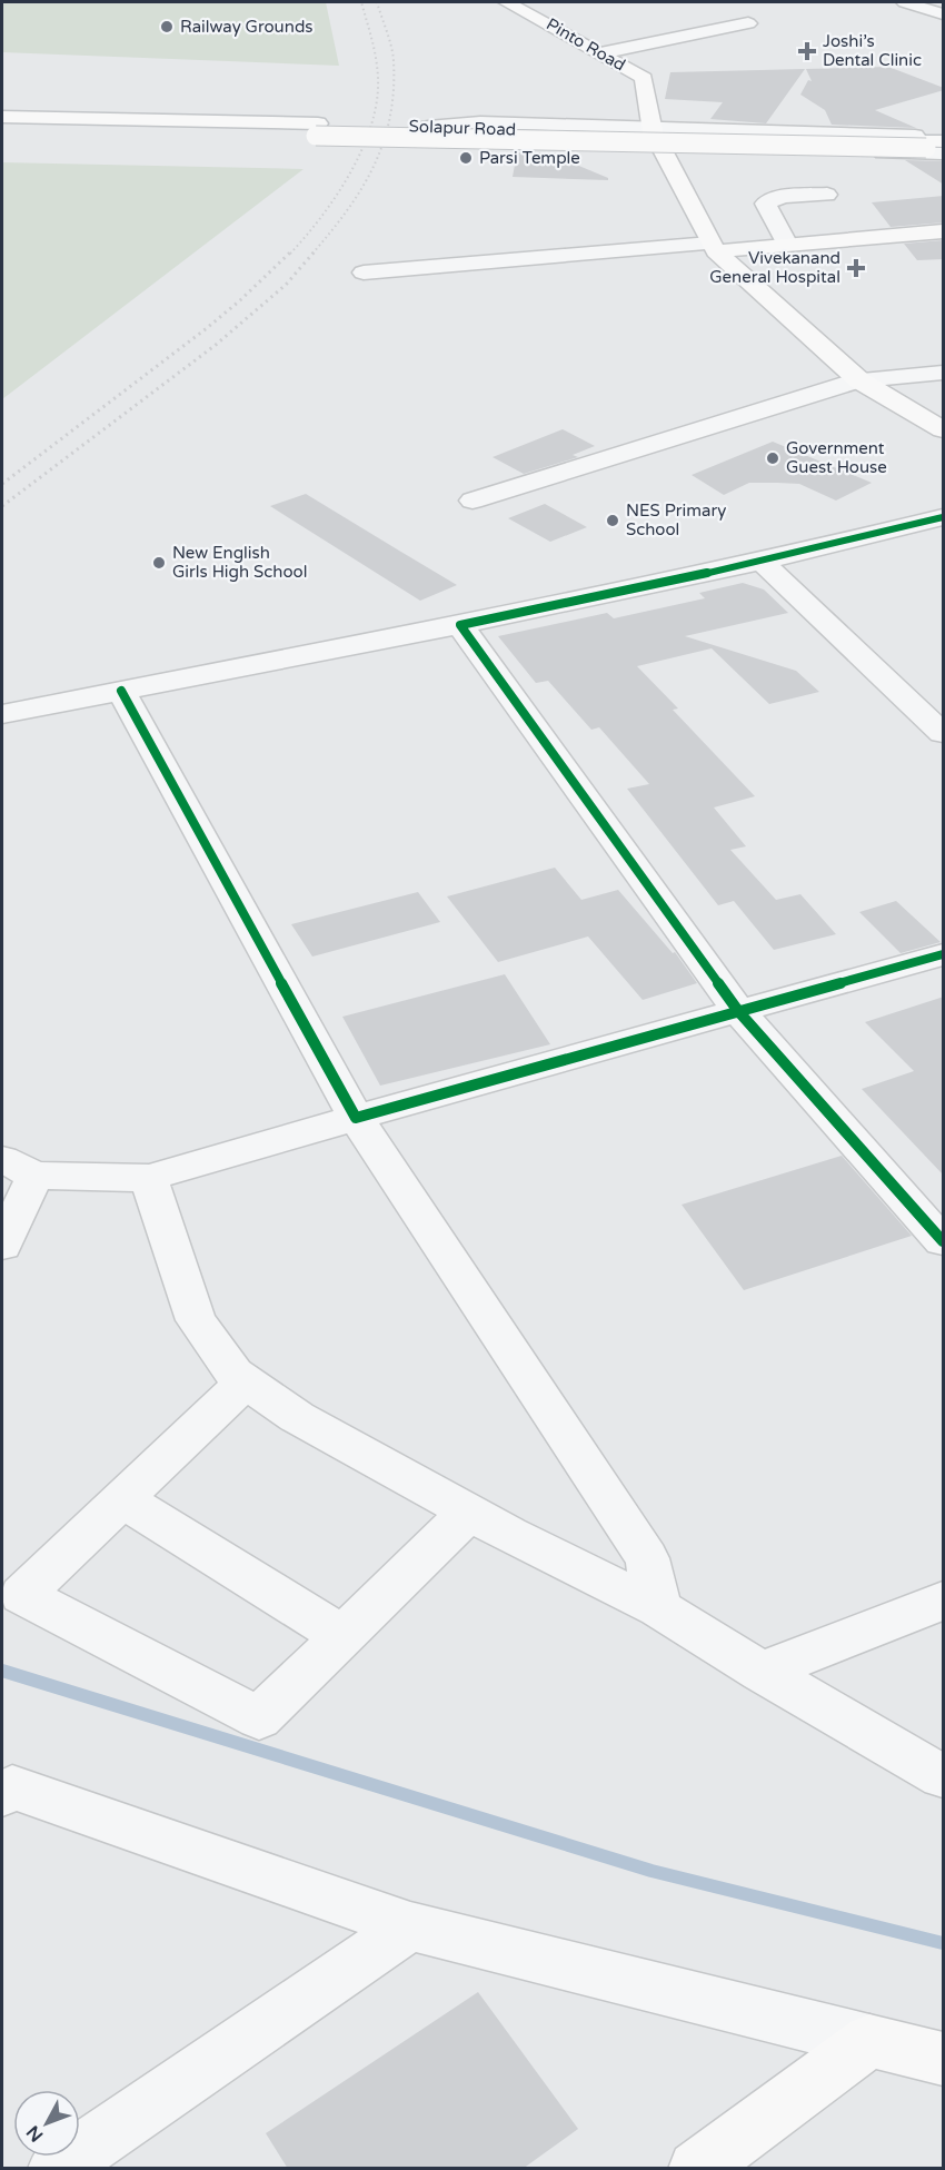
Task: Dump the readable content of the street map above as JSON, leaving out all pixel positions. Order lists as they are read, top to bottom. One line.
{"streets":{"street":["Pinto Road"]},"places":{"other":["Railway Grounds","Parsi Temple","Government Guest House","NES Primary School","New English Girls High School"],"health":["Joshi’s Dental Clinic","Vivekanand General Hospital"]},"north":"bottom left"}
